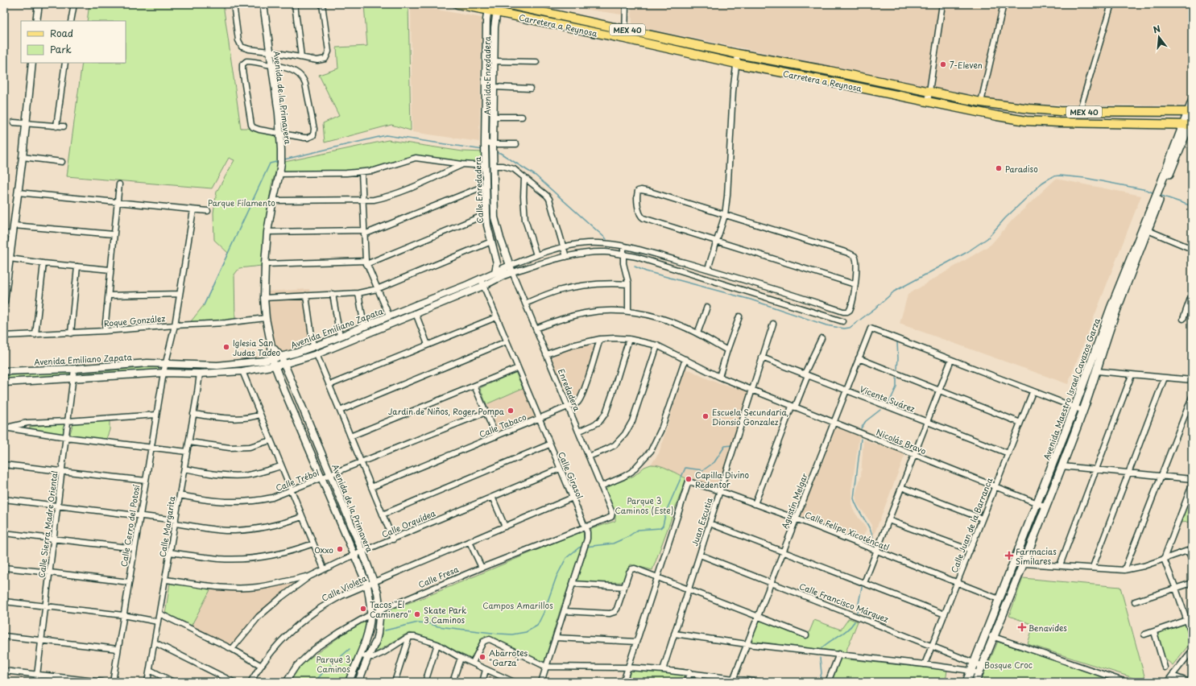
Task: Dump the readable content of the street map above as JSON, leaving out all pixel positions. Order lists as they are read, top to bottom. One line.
{"streets":{"main road":["Carretera a Reynosa","MEX 40","Avenida Maestro Israel Cavazos Garza"],"street":["Avenida Enredadera","Avenida de la Primavera","Calle Enredadera","Roque González","Avenida Emiliano Zapata","Enredadera","Vicente Suárez","Calle Tabaco","Nicolás Bravo","Calle Girasol","Calle Trébol","Agustín Melgar","Juan Escutia","Calle Orquídea","Calle Sierra Madre Oriental","Calle Juan de la Barranca","Calle Cerro del Potosí","Calle Margarita","Calle Felipe Xicoténcatl","Calle Fresa","Calle Violeta","Calle Francisco Márquez"]},"crossings":[["Carretera a Reynosa","Avenida Enredadera"],["Carretera a Reynosa","Avenida Maestro Israel Cavazos Garza"],["Avenida Enredadera","Calle Enredadera"],["Avenida de la Primavera","Roque González"],["Avenida de la Primavera","Avenida Emiliano Zapata"],["Avenida de la Primavera","Calle Trébol"],["Avenida de la Primavera","Calle Orquídea"],["Avenida de la Primavera","Calle Fresa"],["Avenida de la Primavera","Calle Violeta"],["Calle Enredadera","Avenida Emiliano Zapata"],["Calle Enredadera","Enredadera"],["Roque González","Calle Cerro del Potosí"],["Avenida Emiliano Zapata","Enredadera"],["Avenida Emiliano Zapata","Calle Girasol"],["Avenida Emiliano Zapata","Calle Sierra Madre Oriental"],["Avenida Emiliano Zapata","Calle Cerro del Potosí"],["Avenida Emiliano Zapata","Calle Margarita"],["Avenida Maestro Israel Cavazos Garza","Nicolás Bravo"],["Avenida Maestro Israel Cavazos Garza","Calle Felipe Xicoténcatl"],["Avenida Maestro Israel Cavazos Garza","Calle Francisco Márquez"],["Enredadera","Calle Tabaco"],["Enredadera","Nicolás Bravo"],["Enredadera","Calle Fresa"],["Vicente Suárez","Agustín Melgar"],["Vicente Suárez","Juan Escutia"],["Vicente Suárez","Calle Juan de la Barranca"],["Calle Tabaco","Nicolás Bravo"],["Calle Tabaco","Calle Girasol"],["Nicolás Bravo","Agustín Melgar"],["Nicolás Bravo","Juan Escutia"],["Nicolás Bravo","Calle Juan de la Barranca"],["Calle Girasol","Calle Orquídea"],["Calle Girasol","Calle Fresa"],["Calle Girasol","Calle Violeta"],["Calle Trébol","Calle Margarita"],["Agustín Melgar","Calle Felipe Xicoténcatl"],["Agustín Melgar","Calle Francisco Márquez"],["Juan Escutia","Calle Felipe Xicoténcatl"],["Juan Escutia","Calle Francisco Márquez"],["Calle Juan de la Barranca","Calle Felipe Xicoténcatl"],["Calle Juan de la Barranca","Calle Francisco Márquez"]],"parks":["Parque Filamento","Parque 3 Caminos (Este)","Campos Amarillos","Parque 3 Caminos","Bosque Croc"],"places":{"other":["7-Eleven","Paradiso","Iglesia San Judas Tadeo","Jardin de Niños, Roger Pompa","Escuela Secundaria, Dionsio Gonzalez","Capilla Divino Redentor","Oxxo","Tacos \"El Caminero\"","Skate Park 3 Caminos","Abarrotes \"Garza\""],"health":["Farmacias Similares","Benavides"]},"legend":["Road","Park"],"north":"top"}
